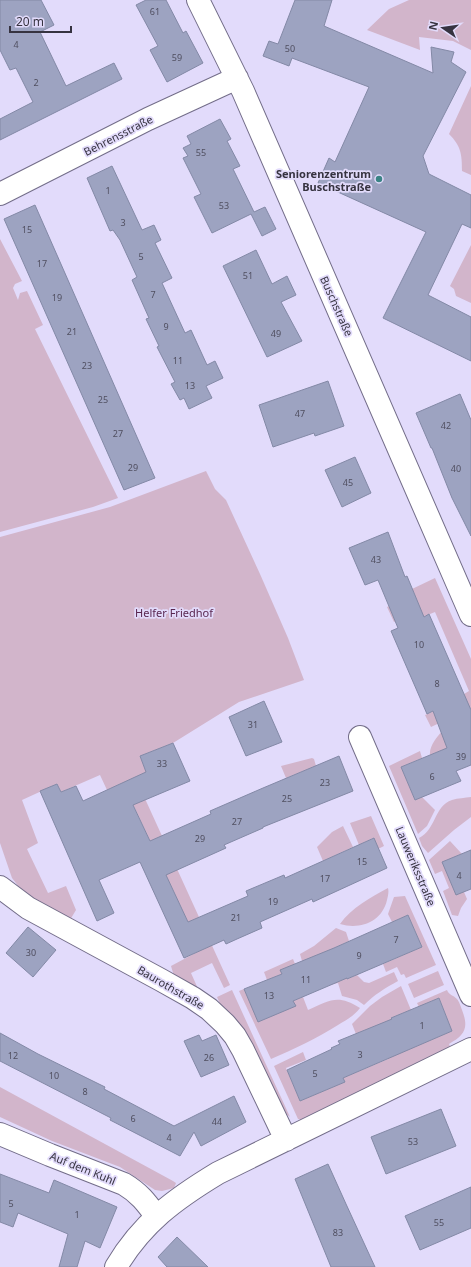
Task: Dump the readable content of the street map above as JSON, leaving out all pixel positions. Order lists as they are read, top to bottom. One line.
{"streets":{"street":["Behrensstraße","Buschstraße","Lauweriksstraße","Baurothstraße","Auf dem Kuhl"]},"crossings":[["Behrensstraße","Buschstraße"]],"parks":["Helfer Friedhof"],"places":["Seniorenzentrum Buschstraße"],"house_numbers":["61","4","50","59","2","55","1","53","3","15","5","17","51","7","19","9","21","49","11","23","13","25","47","42","27","29","40","45","43","10","8","31","39","33","6","23","25","27","29","15","4","17","19","21","7","30","9","11","13","1","3","12","26","5","10","8","6","44","4","53","5","1","55","83"],"scale_bar":"20 m","north":"left"}
